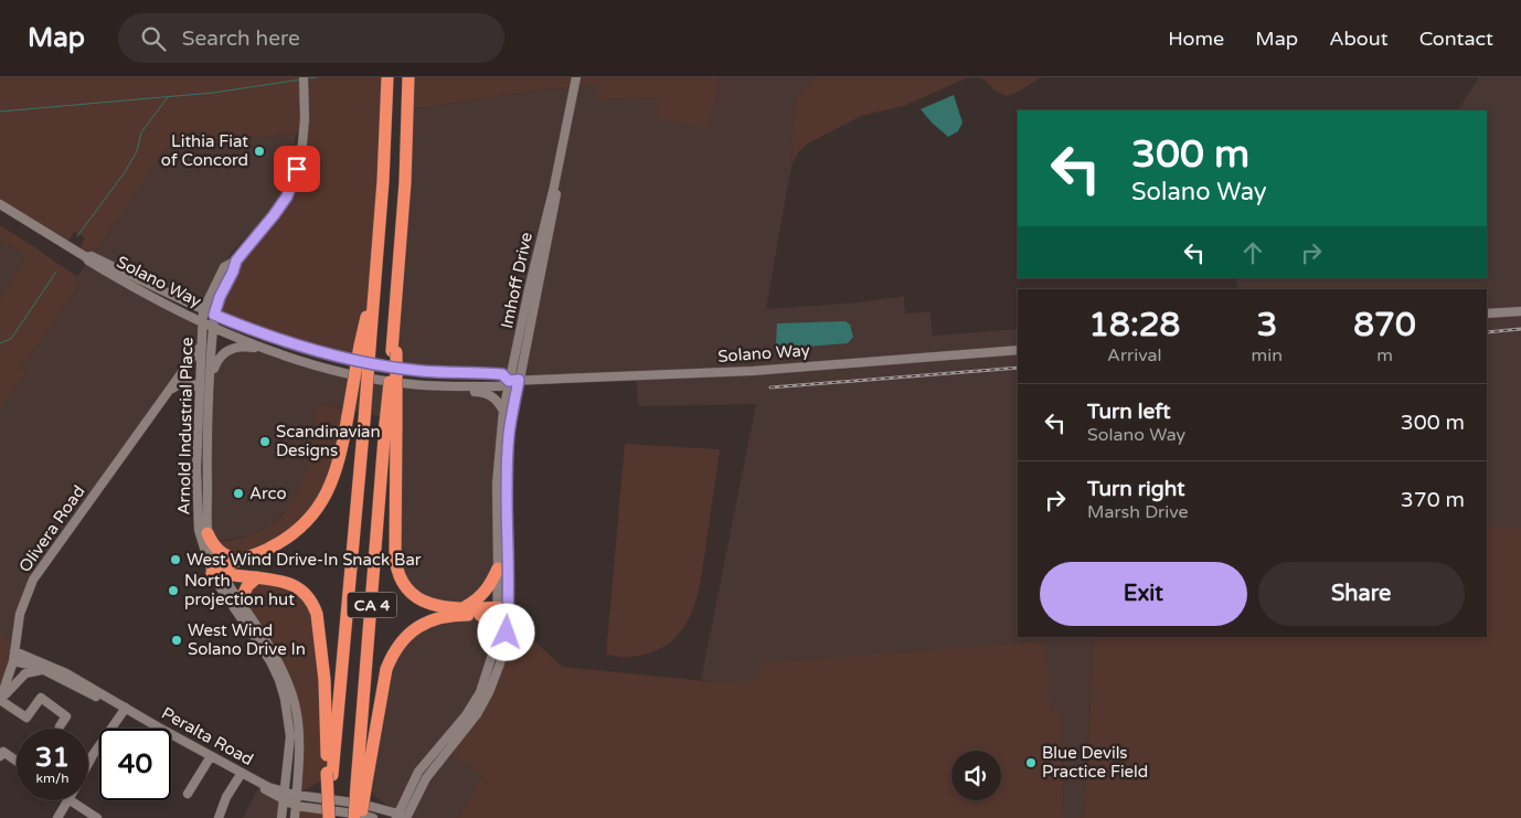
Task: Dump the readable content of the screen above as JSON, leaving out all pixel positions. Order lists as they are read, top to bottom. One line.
{"streets":{"highway":["CA 4"],"street":["Imhoff Drive","Solano Way","Arnold Industrial Place","Olivera Road","Peralta Road"]},"crossings":[["Imhoff Drive","Solano Way"],["Solano Way","Arnold Industrial Place"],["Arnold Industrial Place","Olivera Road"],["Arnold Industrial Place","Peralta Road"],["Olivera Road","Peralta Road"]],"places":["Lithia Fiat of Concord","Scandinavian Designs","Arco","West Wind Drive-In Snack Bar","North projection hut","West Wind Solano Drive In","Blue Devils Practice Field"],"page":{"header":"Map","search":"Search here","nav":["Home","Map","About","Contact"],"turn":["300 m","Solano Way"],"eta":["18:28","Arrival","3","min","870","m"],"list":[{"name":"Turn left","note":"Solano Way","value":"300 m"},{"name":"Turn right","note":"Marsh Drive","value":"370 m"}],"buttons":["Exit","Share"],"speed":"31 km/h","limit":"40"}}
